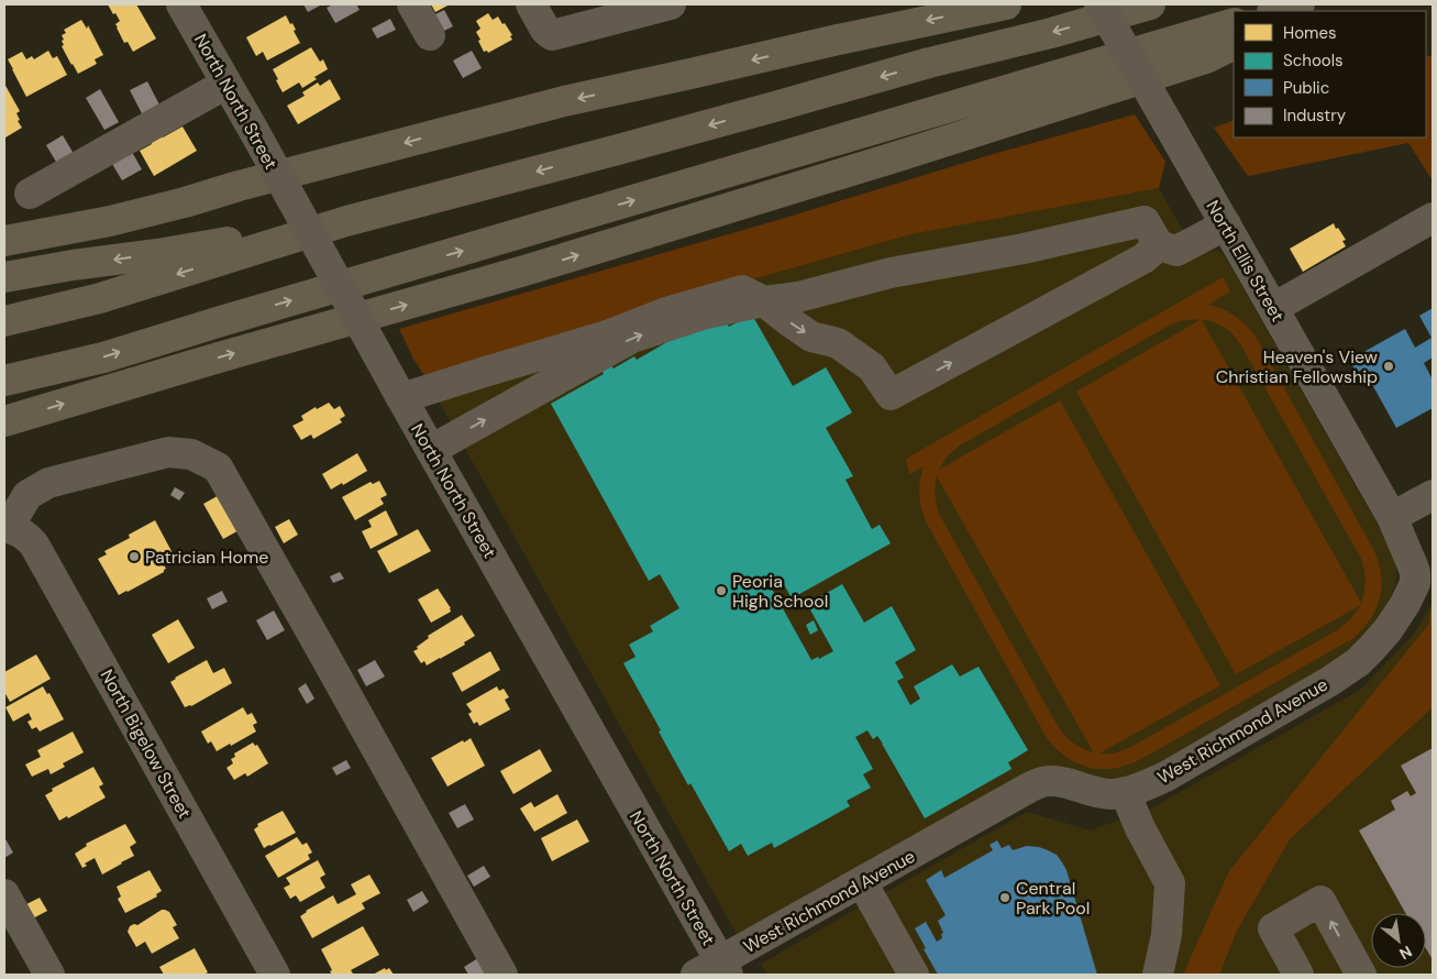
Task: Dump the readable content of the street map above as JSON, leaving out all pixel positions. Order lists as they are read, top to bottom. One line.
{"streets":{"street":["North North Street","North Ellis Street","West Richmond Avenue","North Bigelow Street"]},"crossings":[["North North Street","West Richmond Avenue"],["North Ellis Street","West Richmond Avenue"]],"places":["Heaven's View Christian Fellowship","Patrician Home","Peoria High School","Central Park Pool"],"legend":["Homes","Schools","Public","Industry"],"north":"bottom right"}
